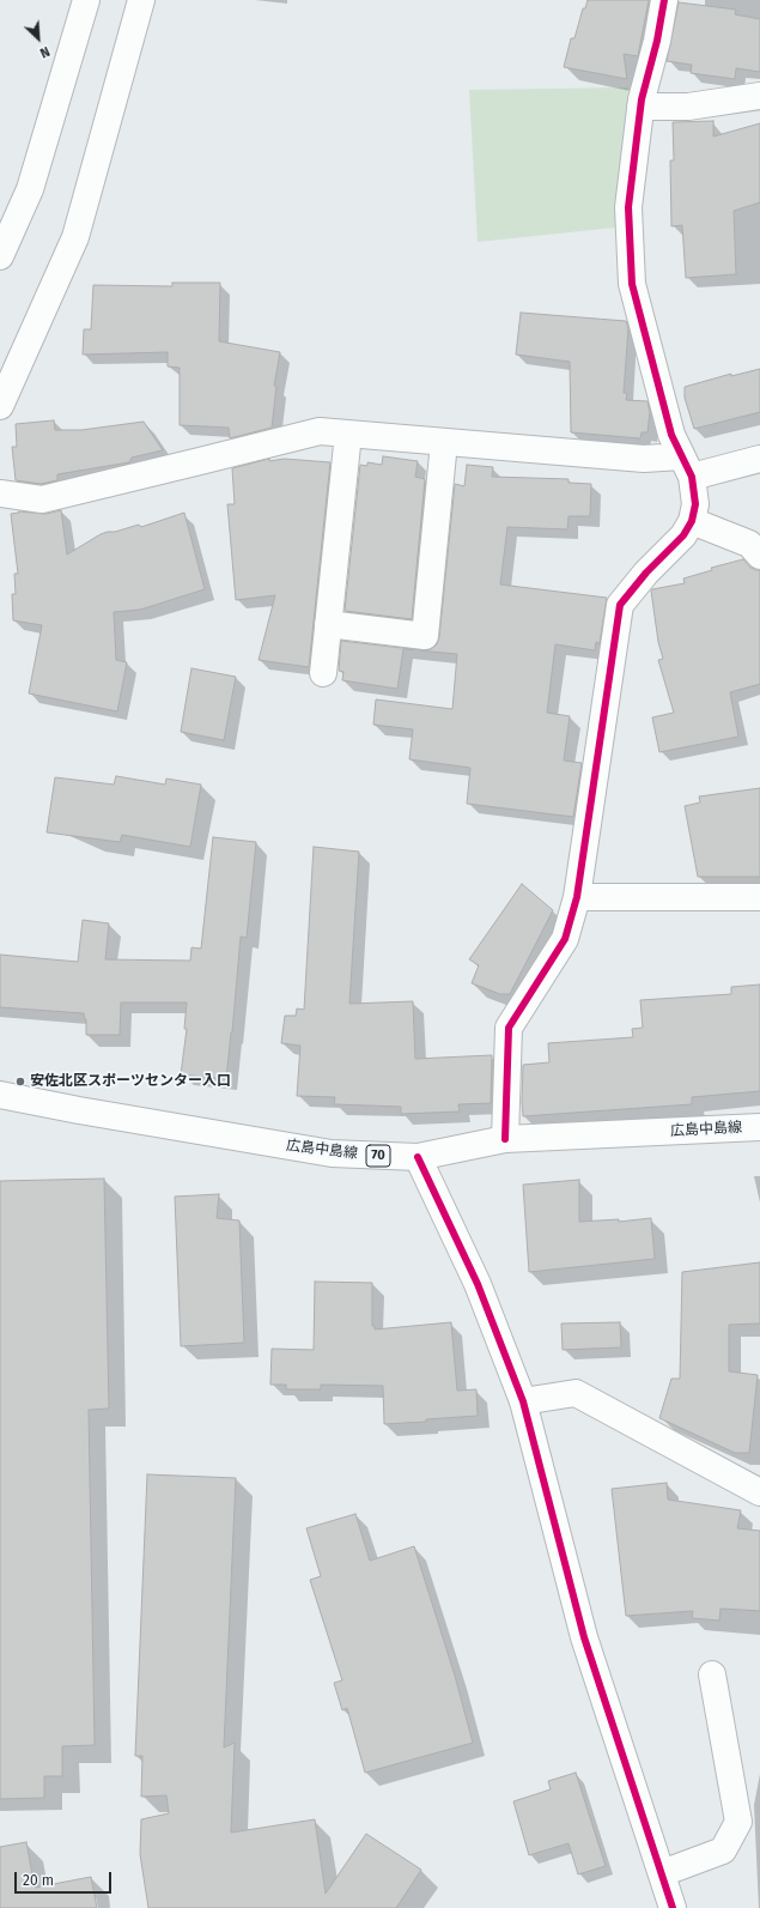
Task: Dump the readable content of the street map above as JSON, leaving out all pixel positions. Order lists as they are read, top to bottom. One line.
{"streets":{"street":["広島中島線","70"]},"places":["安佐北区スポーツセンター入口"],"scale_bar":"20 m","north":"bottom right"}
